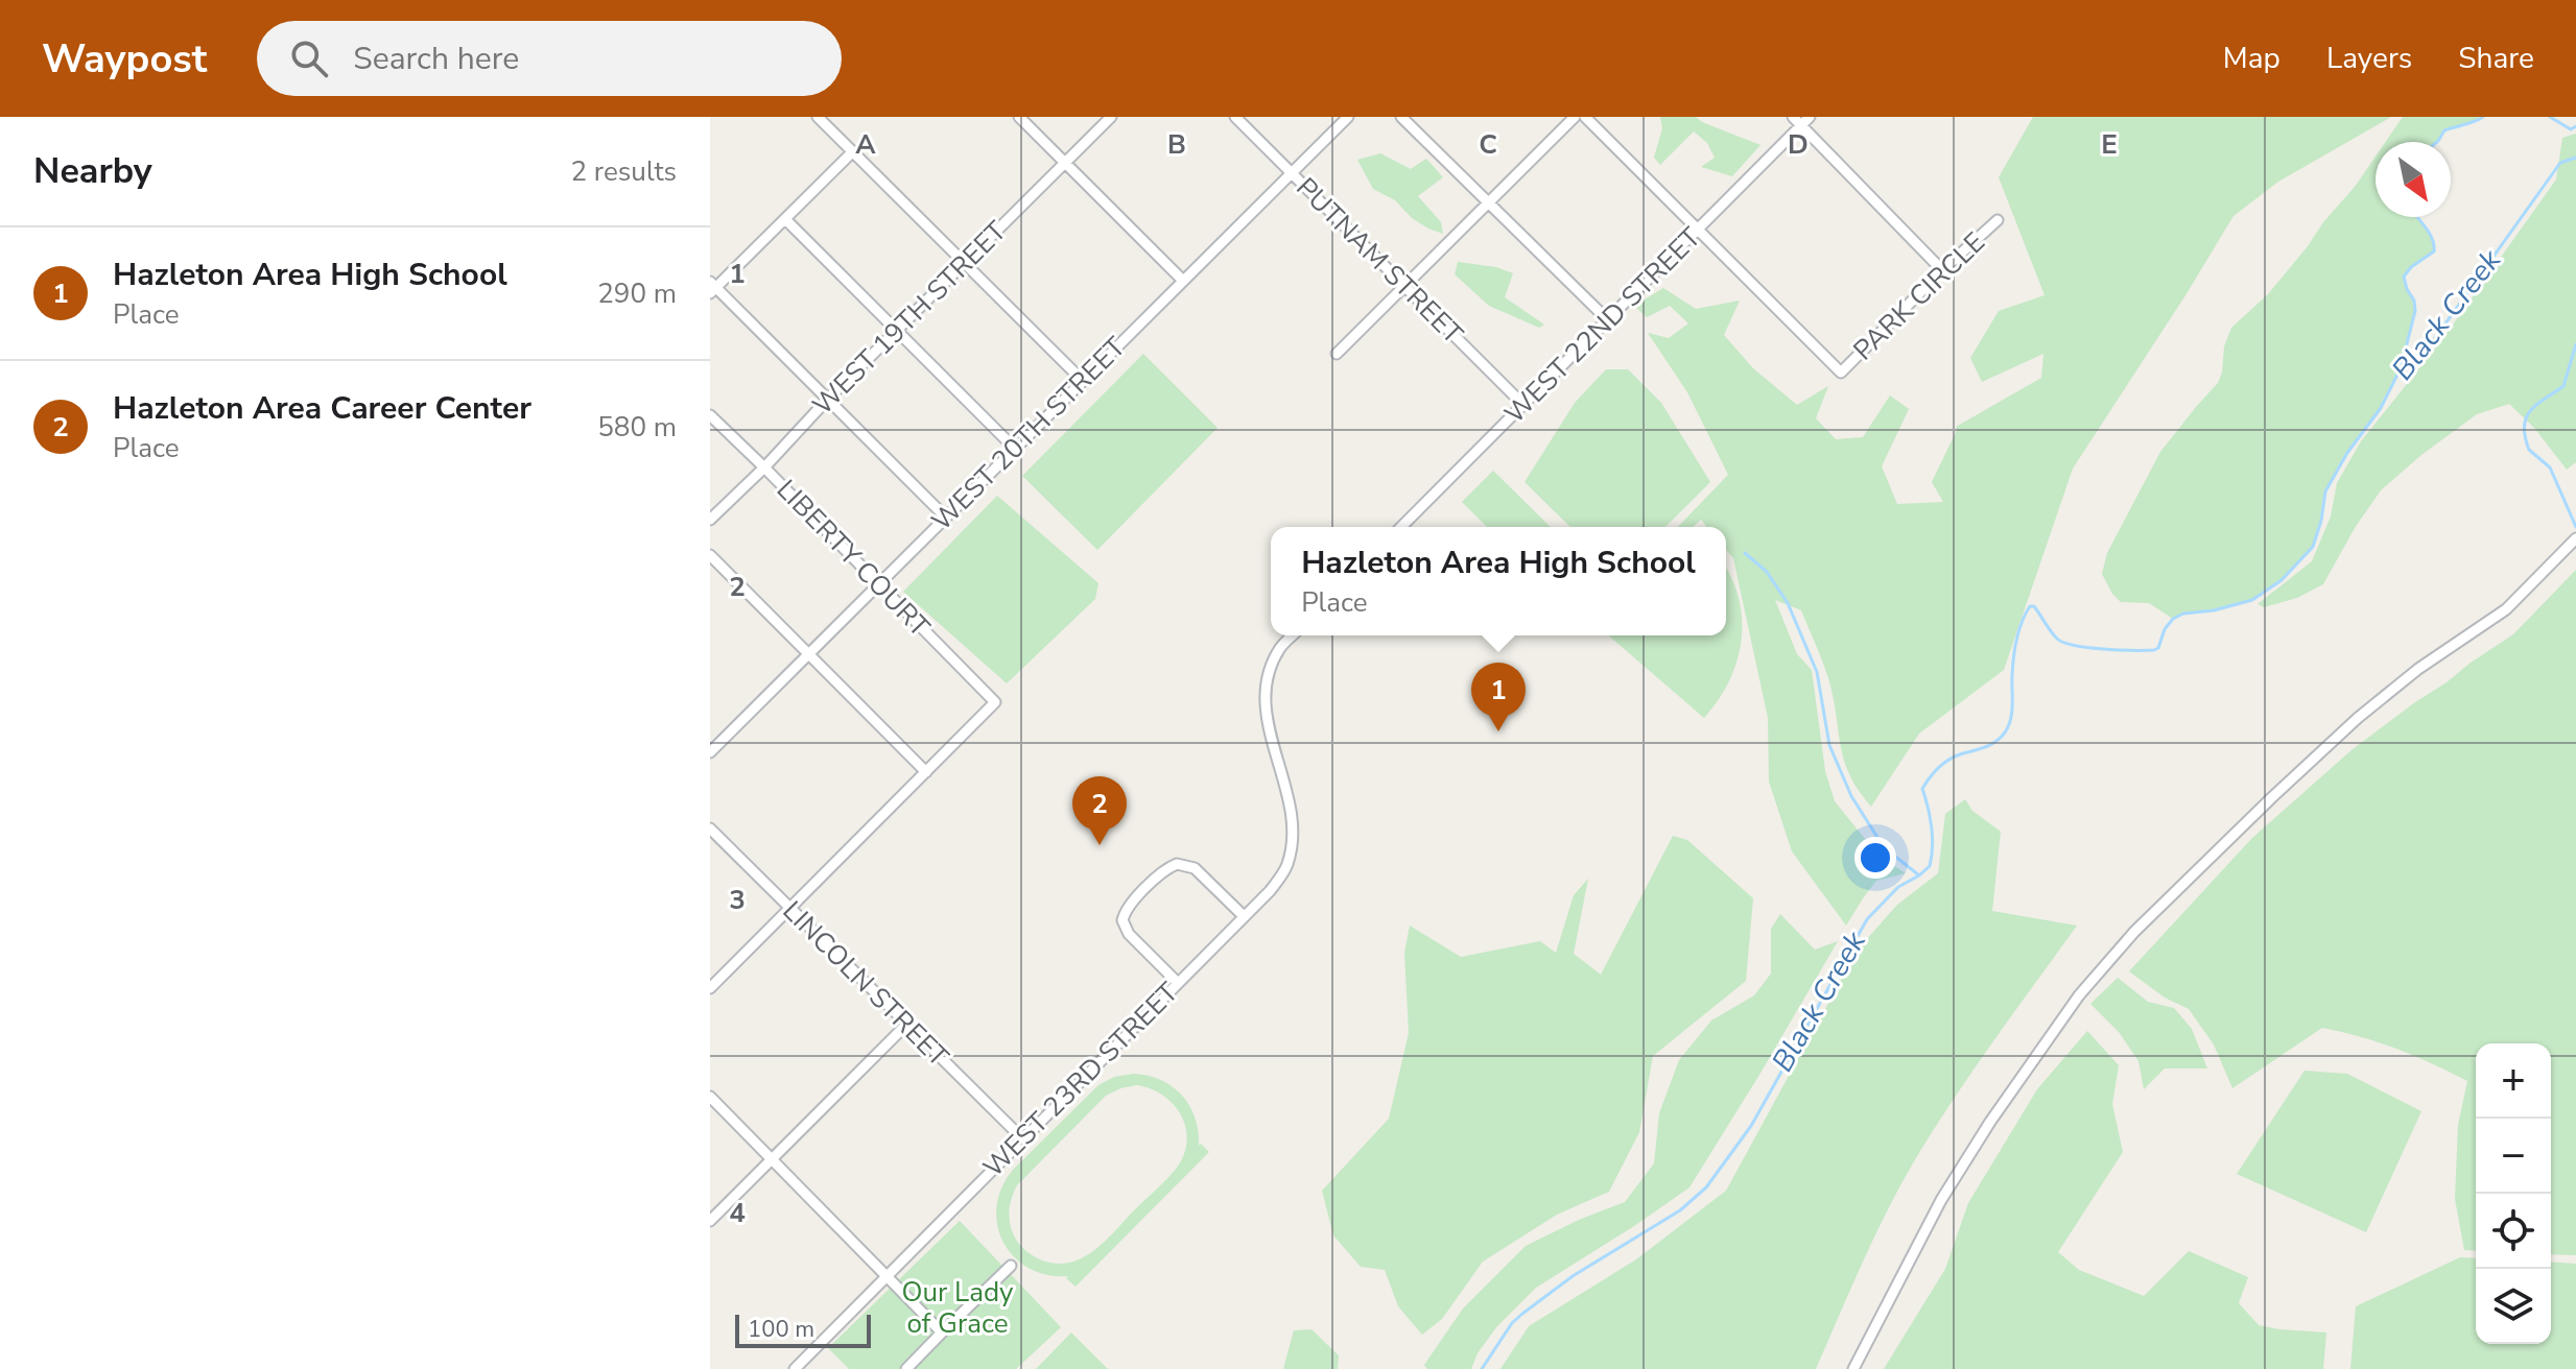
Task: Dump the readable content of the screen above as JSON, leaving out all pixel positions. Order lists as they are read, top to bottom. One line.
{"streets":{"street":["PUTNAM STREET","PARK CIRCLE","WEST 19TH STREET","WEST 22ND STREET","WEST 20TH STREET","LIBERTY COURT","LINCOLN STREET","WEST 23RD STREET"]},"crossings":[["PUTNAM STREET","WEST 22ND STREET"],["PUTNAM STREET","WEST 20TH STREET"],["PARK CIRCLE","WEST 22ND STREET"],["WEST 19TH STREET","LIBERTY COURT"],["WEST 20TH STREET","LIBERTY COURT"],["LINCOLN STREET","WEST 23RD STREET"]],"water":["Black Creek"],"parks":["Our Lady of Grace"],"scale_bar":"100 m","north":"bottom right","page":{"header":"Waypost","search":"Search here","nav":["Map","Layers","Share"],"heading":["Nearby","2 results"],"list":[{"mark":"1","name":"Hazleton Area High School","note":"Place","value":"290 m"},{"mark":"2","name":"Hazleton Area Career Center","note":"Place","value":"580 m"}],"popup":["Hazleton Area High School","Place"],"pins":["1","2"],"map_buttons":["+","−"],"scale":"100 m"},"grid":{"columns":["A","B","C","D","E"],"rows":["1","2","3","4"]}}
